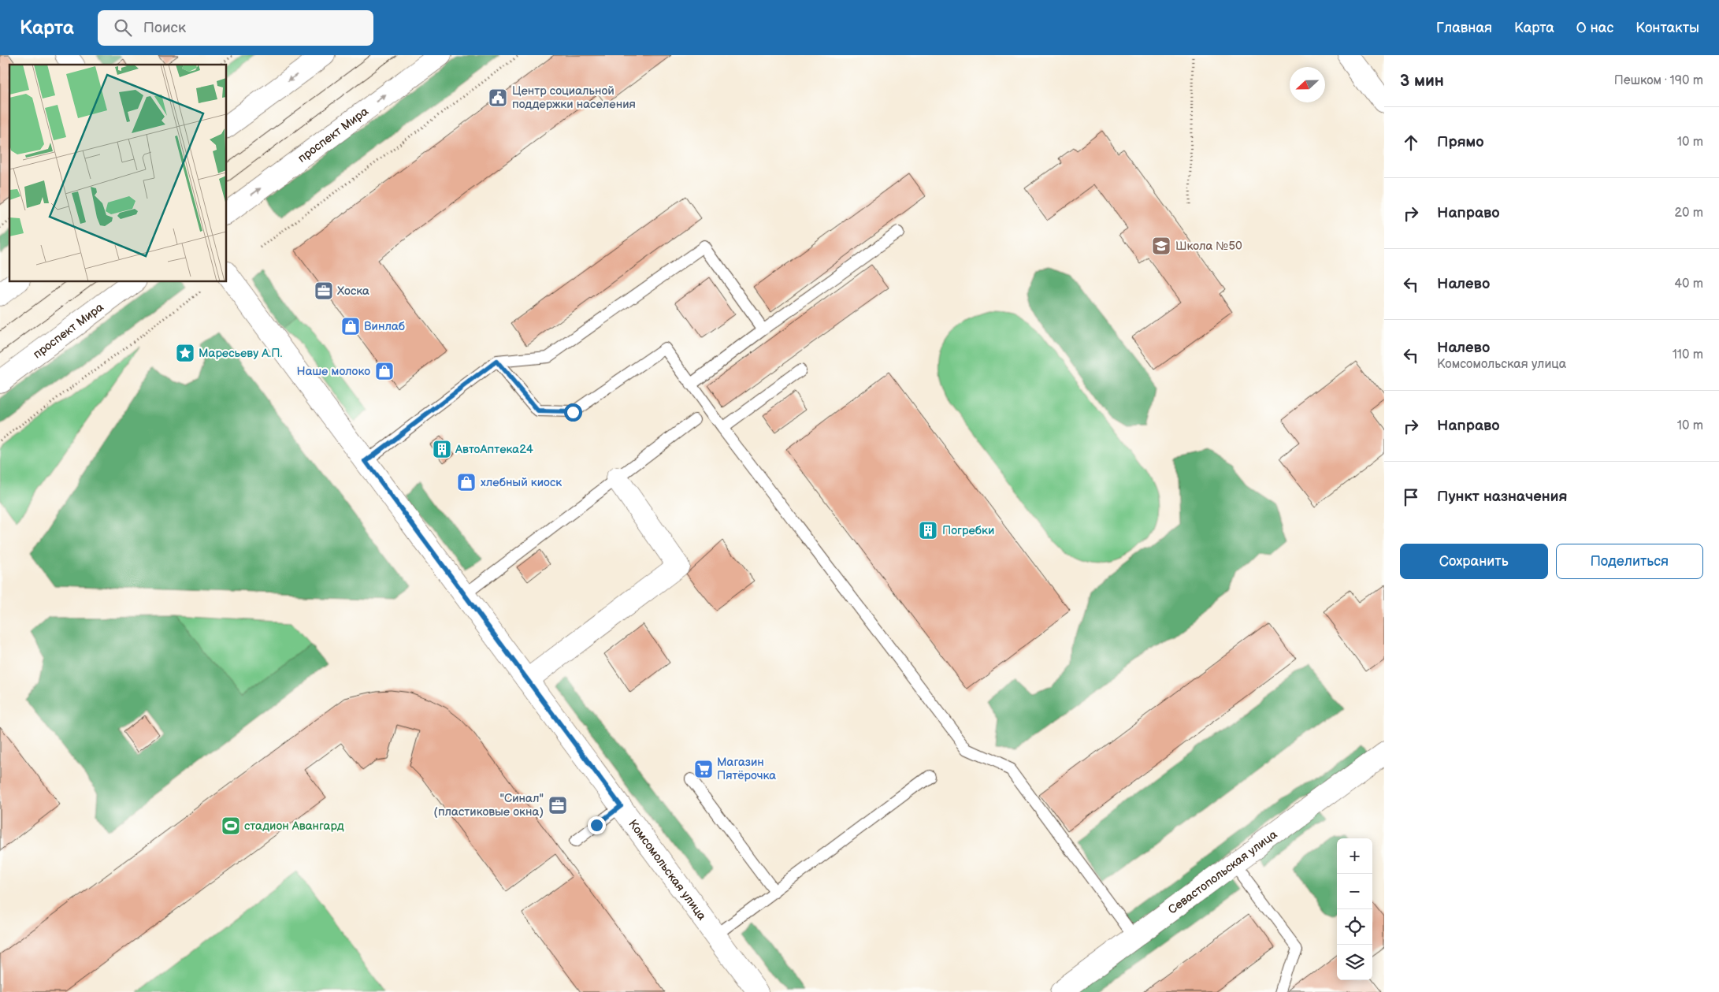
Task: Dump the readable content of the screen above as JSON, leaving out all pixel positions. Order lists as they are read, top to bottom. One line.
{"streets":{"street":["проспект Мира","Комсомольская улица","Севастопольская улица"]},"places":{"public building":["Центр социальной поддержки населения"],"school or university":["Школа №50"],"office":["Хоска","\"Синал\" (пластиковые окна)"],"shop":["Винлаб","Наше молоко","хлебный киоск"],"place":["Маресьеву А.П."],"building":["АвтоАптека24","Погребки"],"supermarket":["Магазин Пятёрочка"],"sports":["стадион Авангард"]},"north":"left","page":{"header":"Карта","search":"Поиск","nav":["Главная","Карта","О нас","Контакты"],"heading":["3 мин","Пешком · 190 m"],"list":[["Прямо","10 m"],["Направо","20 m"],["Налево","40 m"],["Налево","Комсомольская улица","110 m"],["Направо","10 m"],"Пункт назначения"],"buttons":["Сохранить","Поделиться"],"map_buttons":["+","−"]}}
